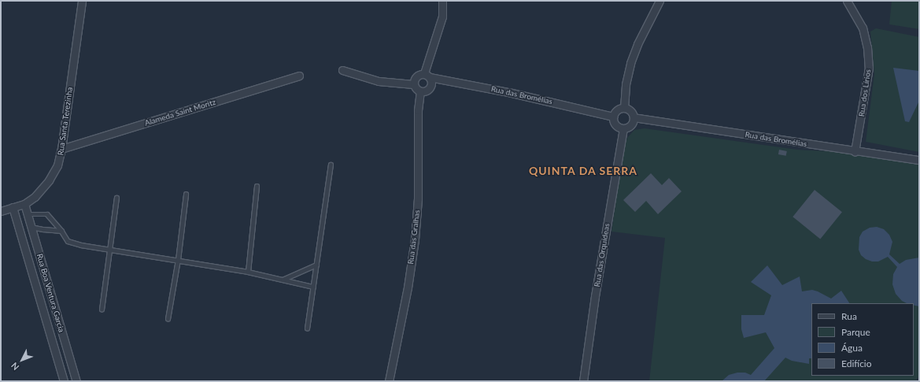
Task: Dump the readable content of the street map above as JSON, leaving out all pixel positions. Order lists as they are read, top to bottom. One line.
{"streets":{"street":["Rua dos Lírios","Rua das Bromélias","Alameda Saint Moritz","Rua Santa Terezinha","Rua das Gralhas","Rua das Orquídeas","Rua Boa Ventura Garcia"]},"crossings":[["Rua dos Lírios","Rua das Bromélias"],["Rua das Bromélias","Rua das Gralhas"],["Rua das Bromélias","Rua das Orquídeas"],["Alameda Saint Moritz","Rua Santa Terezinha"],["Rua Santa Terezinha","Rua Boa Ventura Garcia"]],"districts":["QUINTA DA SERRA"],"legend":["Rua","Parque","Água","Edifício"],"north":"bottom left"}
